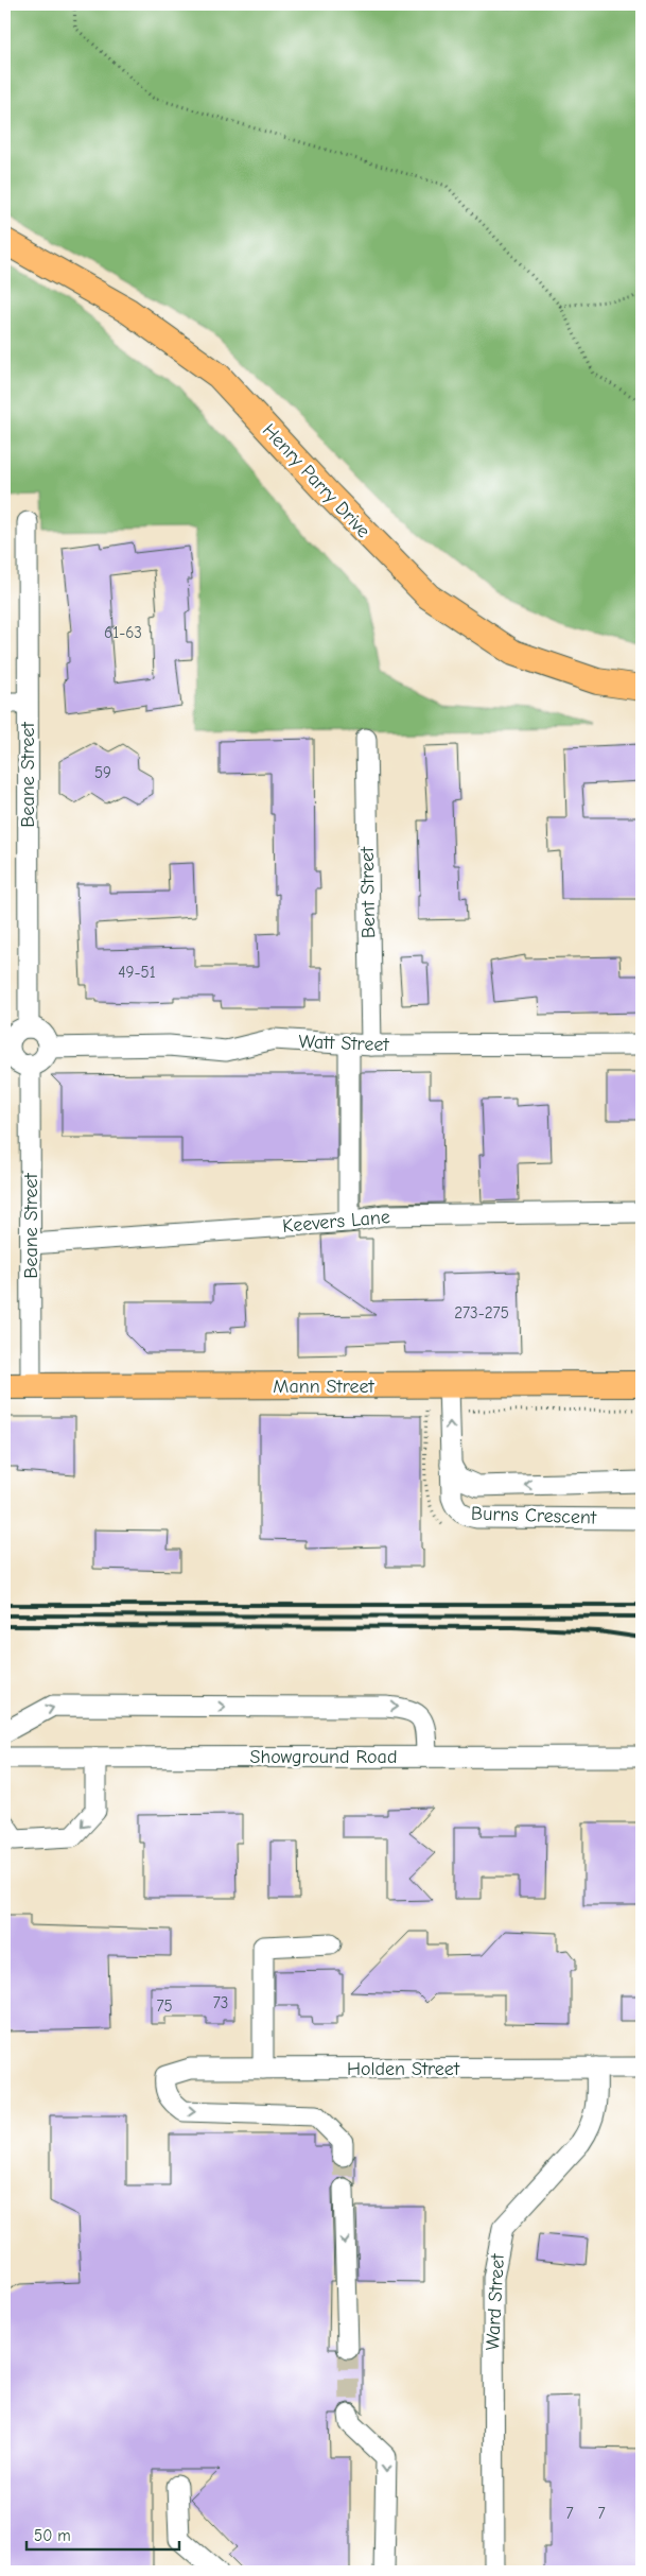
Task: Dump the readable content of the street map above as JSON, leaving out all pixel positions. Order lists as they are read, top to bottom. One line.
{"streets":{"main road":["Henry Parry Drive","Mann Street"],"street":["Beane Street","Bent Street","Watt Street","Keevers Lane","Burns Crescent","Showground Road","Holden Street","Ward Street"]},"crossings":[["Beane Street","Watt Street"],["Beane Street","Keevers Lane"],["Beane Street","Mann Street"],["Bent Street","Watt Street"],["Mann Street","Burns Crescent"],["Holden Street","Ward Street"]],"house_numbers":["61-63","59","49-51","273-275","73","75","7","7"],"scale_bar":"50 m"}
